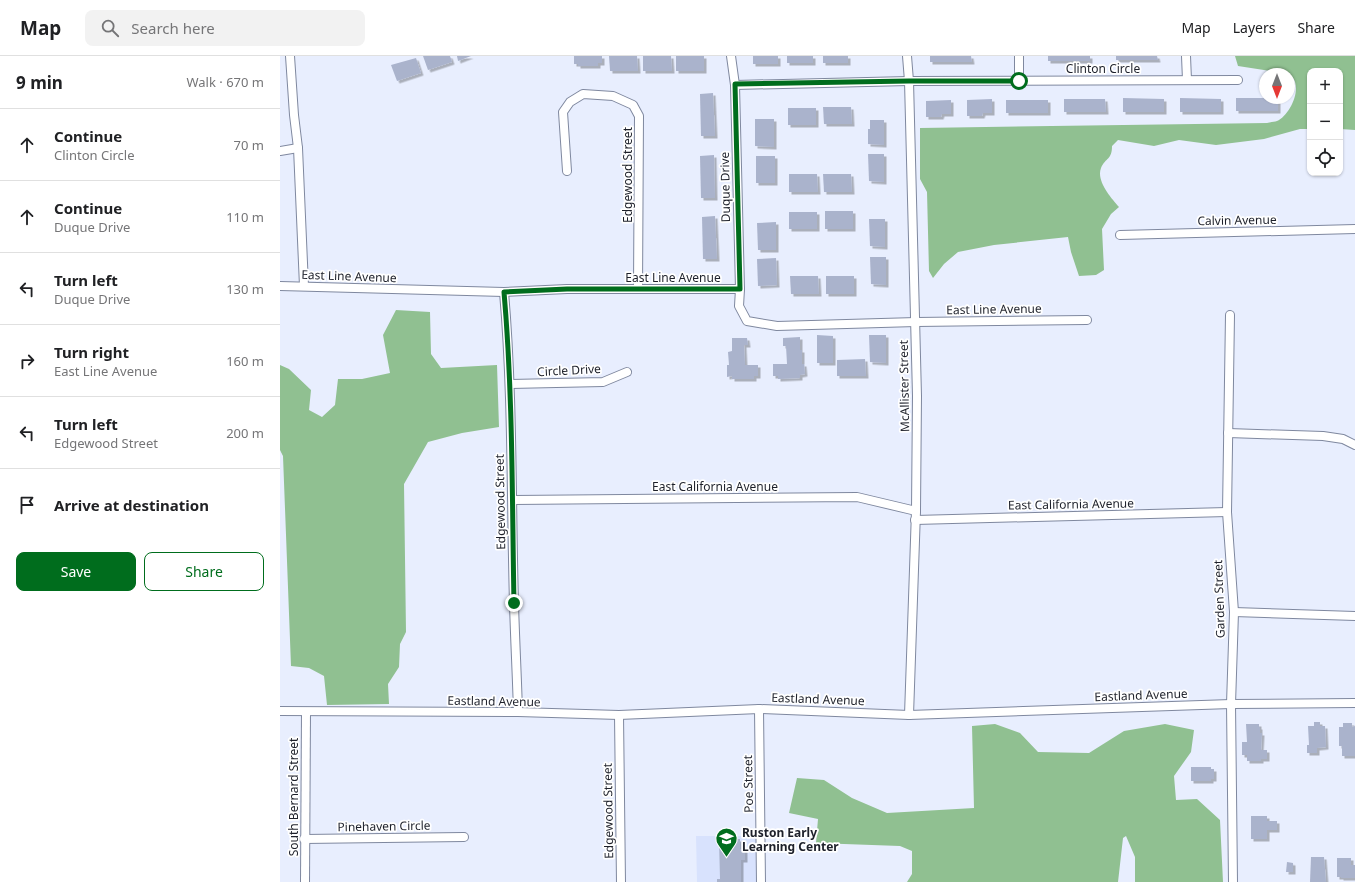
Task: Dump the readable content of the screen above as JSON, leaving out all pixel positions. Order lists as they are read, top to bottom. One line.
{"streets":{"street":["Clinton Circle","Edgewood Street","Duque Drive","Calvin Avenue","East Line Avenue","Circle Drive","McAllister Street","East California Avenue","Garden Street","Eastland Avenue","Poe Street","South Bernard Street","Pinehaven Circle"]},"crossings":[["Clinton Circle","McAllister Street"],["Edgewood Street","East Line Avenue"],["Edgewood Street","Circle Drive"],["Edgewood Street","East California Avenue"],["Edgewood Street","Eastland Avenue"],["Duque Drive","East Line Avenue"],["East Line Avenue","McAllister Street"],["McAllister Street","East California Avenue"],["McAllister Street","Eastland Avenue"],["East California Avenue","Garden Street"],["Garden Street","Eastland Avenue"],["Eastland Avenue","Poe Street"],["Eastland Avenue","South Bernard Street"],["South Bernard Street","Pinehaven Circle"]],"places":{"school or university":["Ruston Early Learning Center"]},"north":"bottom","page":{"header":"Map","search":"Search here","nav":["Map","Layers","Share"],"heading":["9 min","Walk · 670 m"],"map_buttons":["+","−"],"list":[["Continue","Clinton Circle","70 m"],["Continue","Duque Drive","110 m"],["Turn left","Duque Drive","130 m"],["Turn right","East Line Avenue","160 m"],["Turn left","Edgewood Street","200 m"],"Arrive at destination"],"buttons":["Save","Share"]}}
